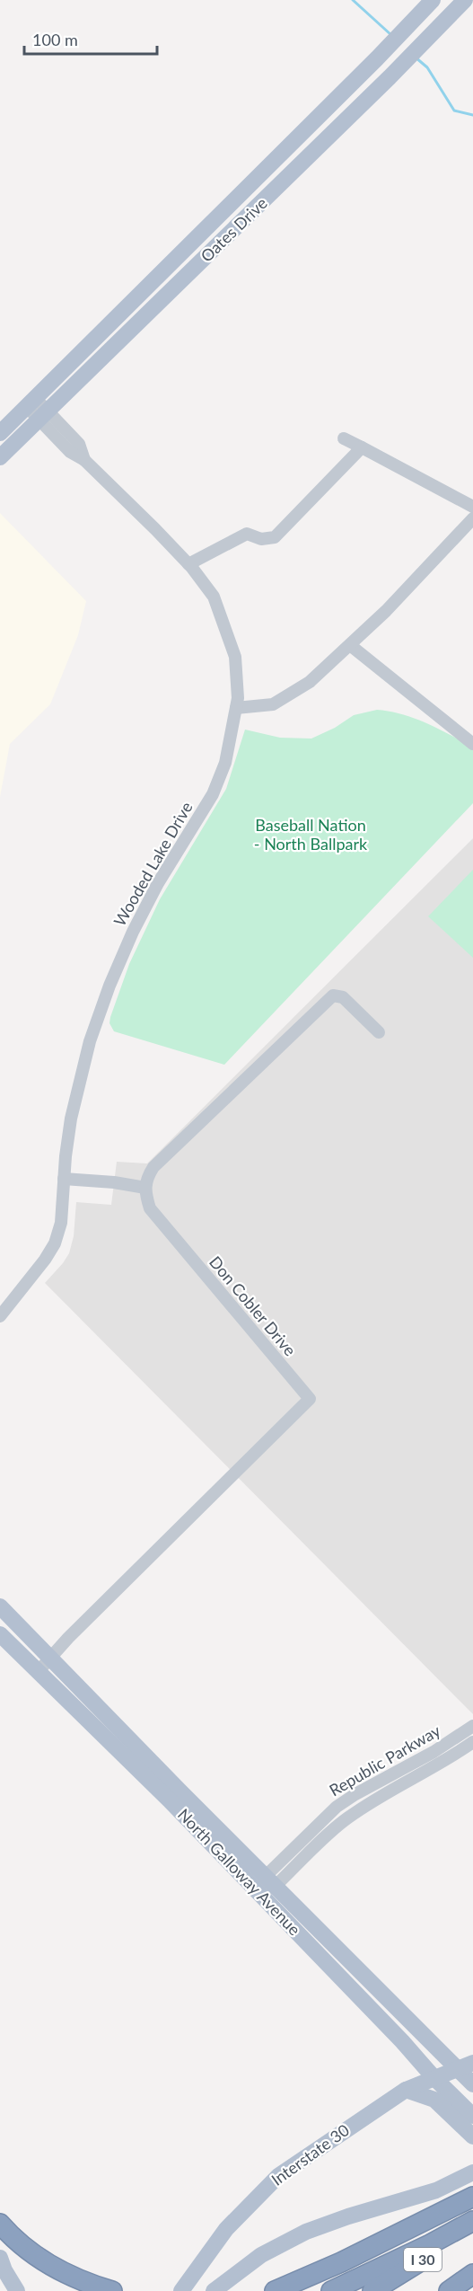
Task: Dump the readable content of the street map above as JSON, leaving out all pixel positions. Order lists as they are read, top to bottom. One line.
{"streets":{"highway":["I 30"],"main road":["Oates Drive","North Galloway Avenue","Interstate 30"],"street":["Wooded Lake Drive","Don Cobler Drive","Republic Parkway"]},"crossings":[["Oates Drive","Wooded Lake Drive"],["Don Cobler Drive","North Galloway Avenue"],["Republic Parkway","North Galloway Avenue"],["North Galloway Avenue","Interstate 30"]],"parks":["Baseball Nation - North Ballpark"],"scale_bar":"100 m"}
